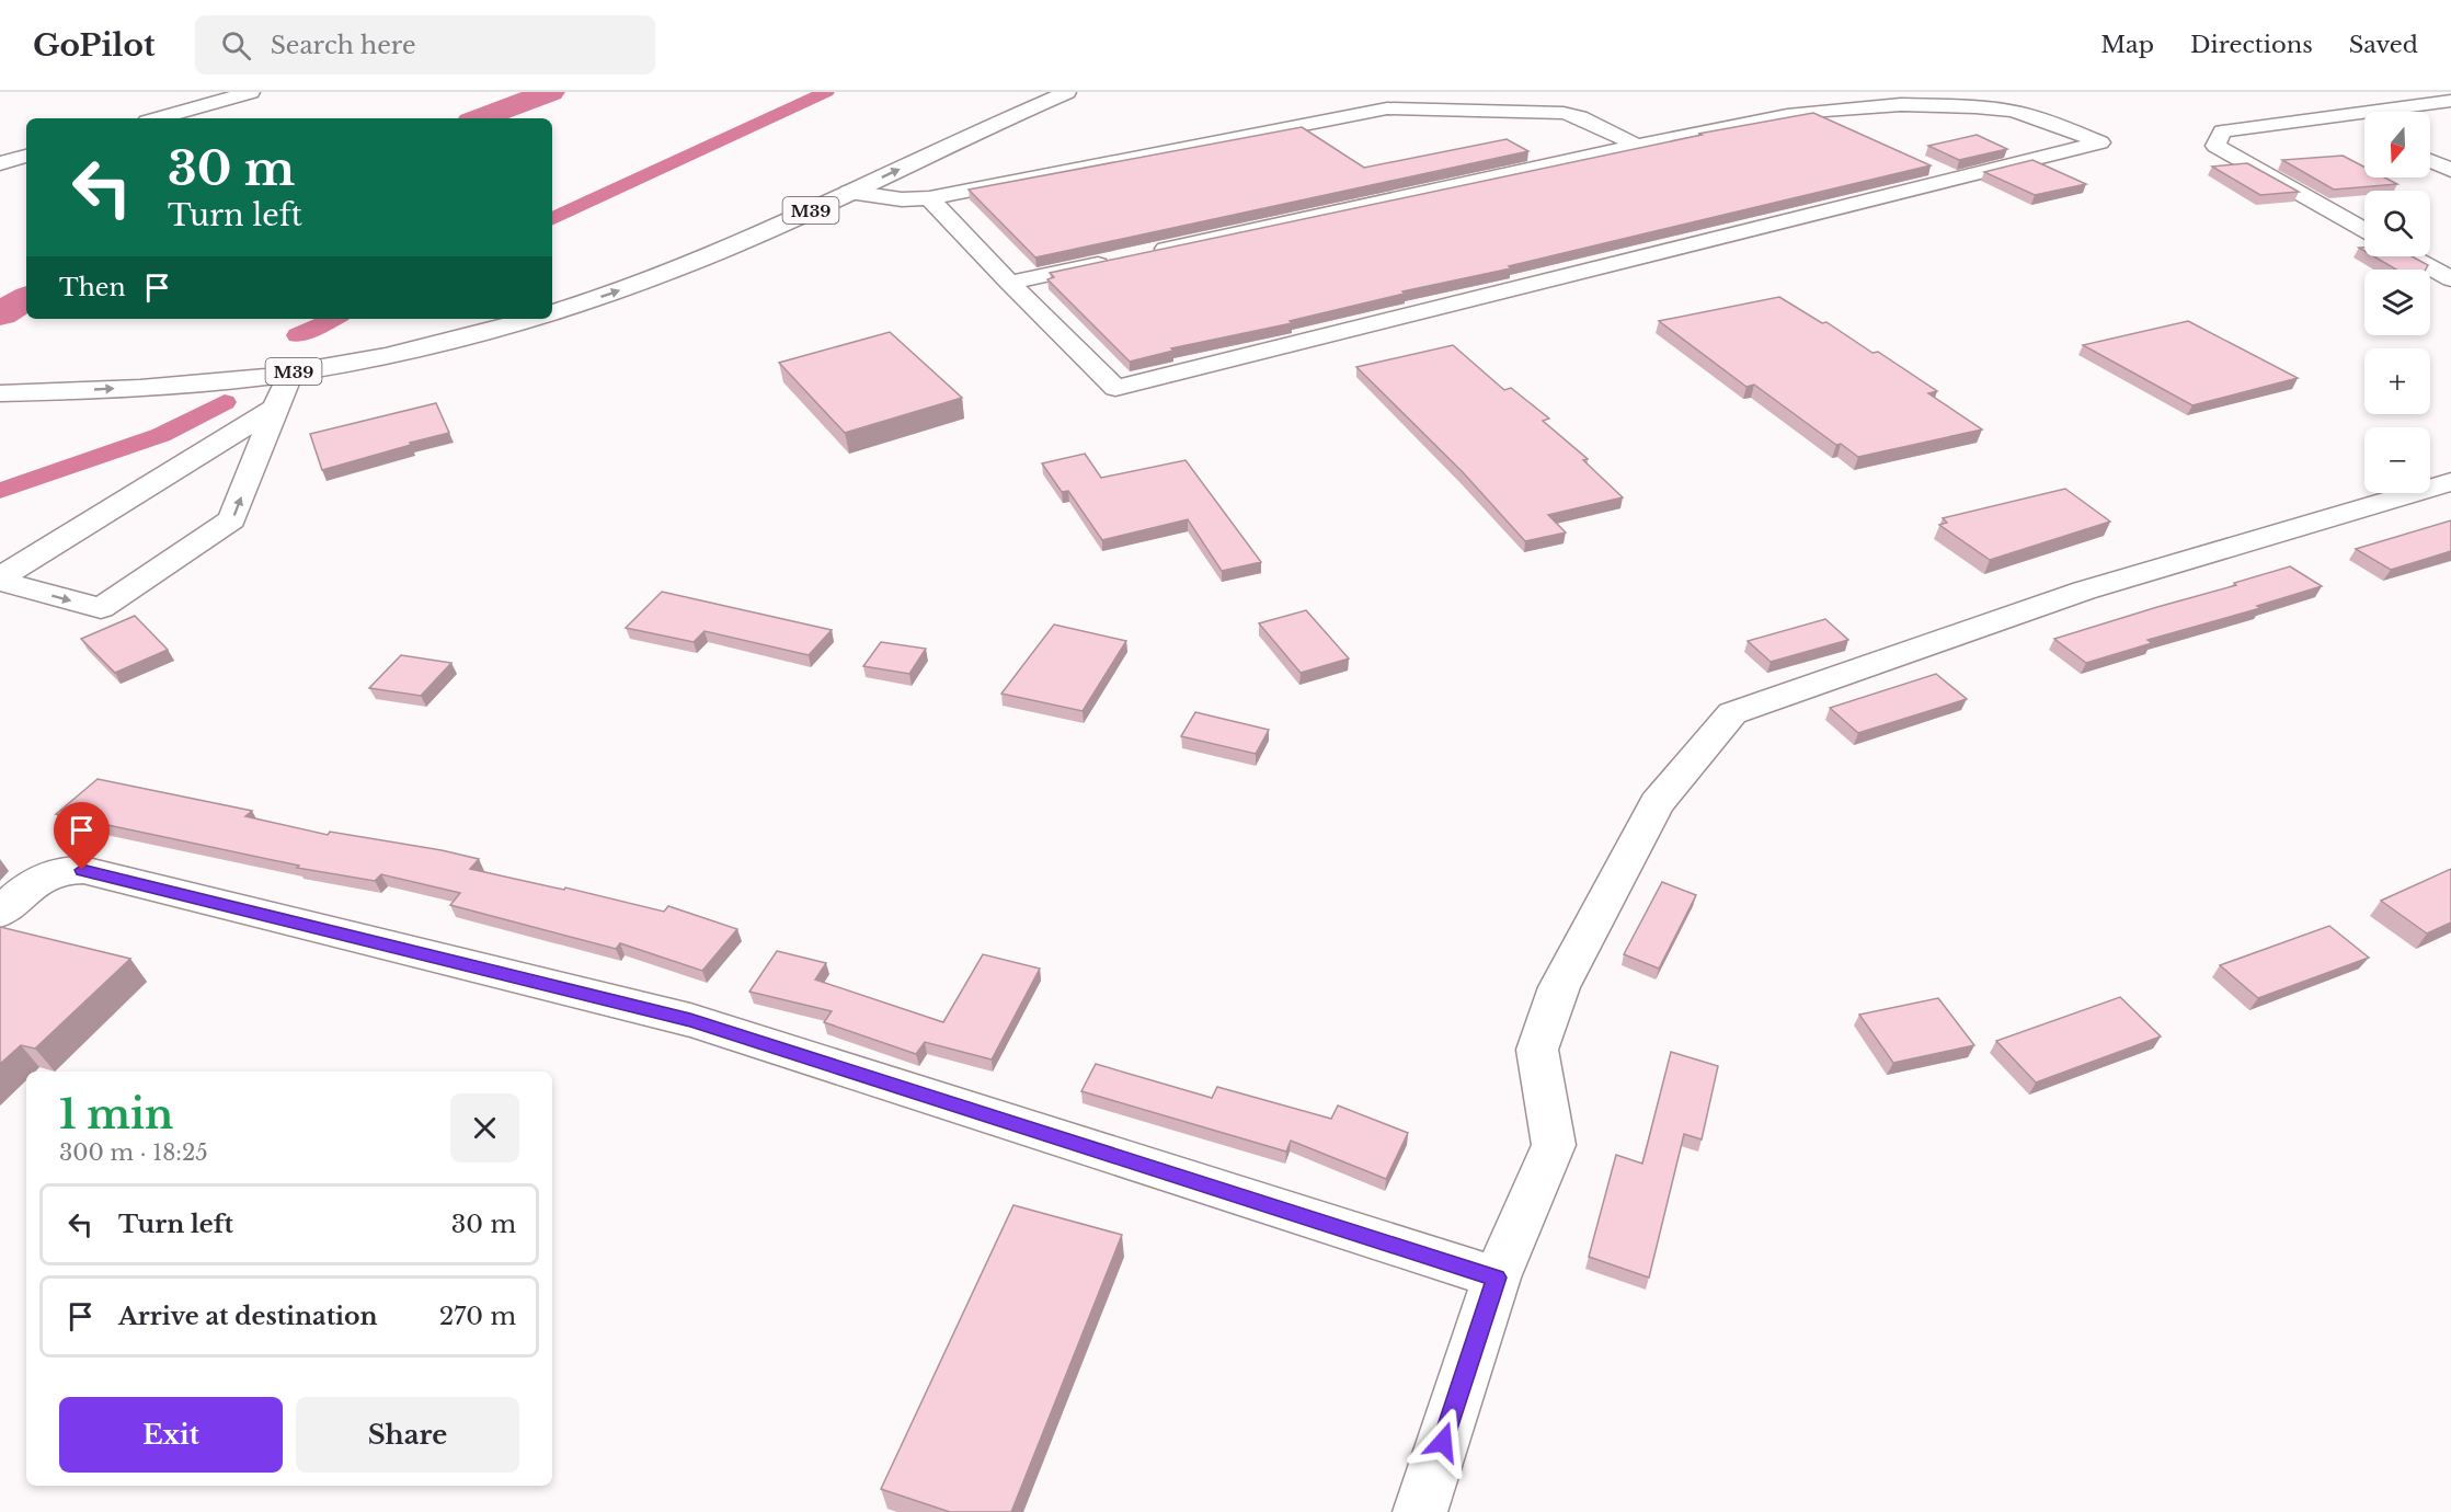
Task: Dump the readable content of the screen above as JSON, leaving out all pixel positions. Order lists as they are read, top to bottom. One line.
{"streets":{"main road":["M39"]},"north":"bottom","page":{"header":"GoPilot","search":"Search here","nav":["Map","Directions","Saved"],"map_buttons":["+","−"],"turn":["30 m","Turn left"],"then":"Then","heading":["1 min","300 m · 18:25"],"list":[{"name":"Turn left","value":"30 m"},{"name":"Arrive at destination","value":"270 m"}],"buttons":["Exit","Share"]}}
